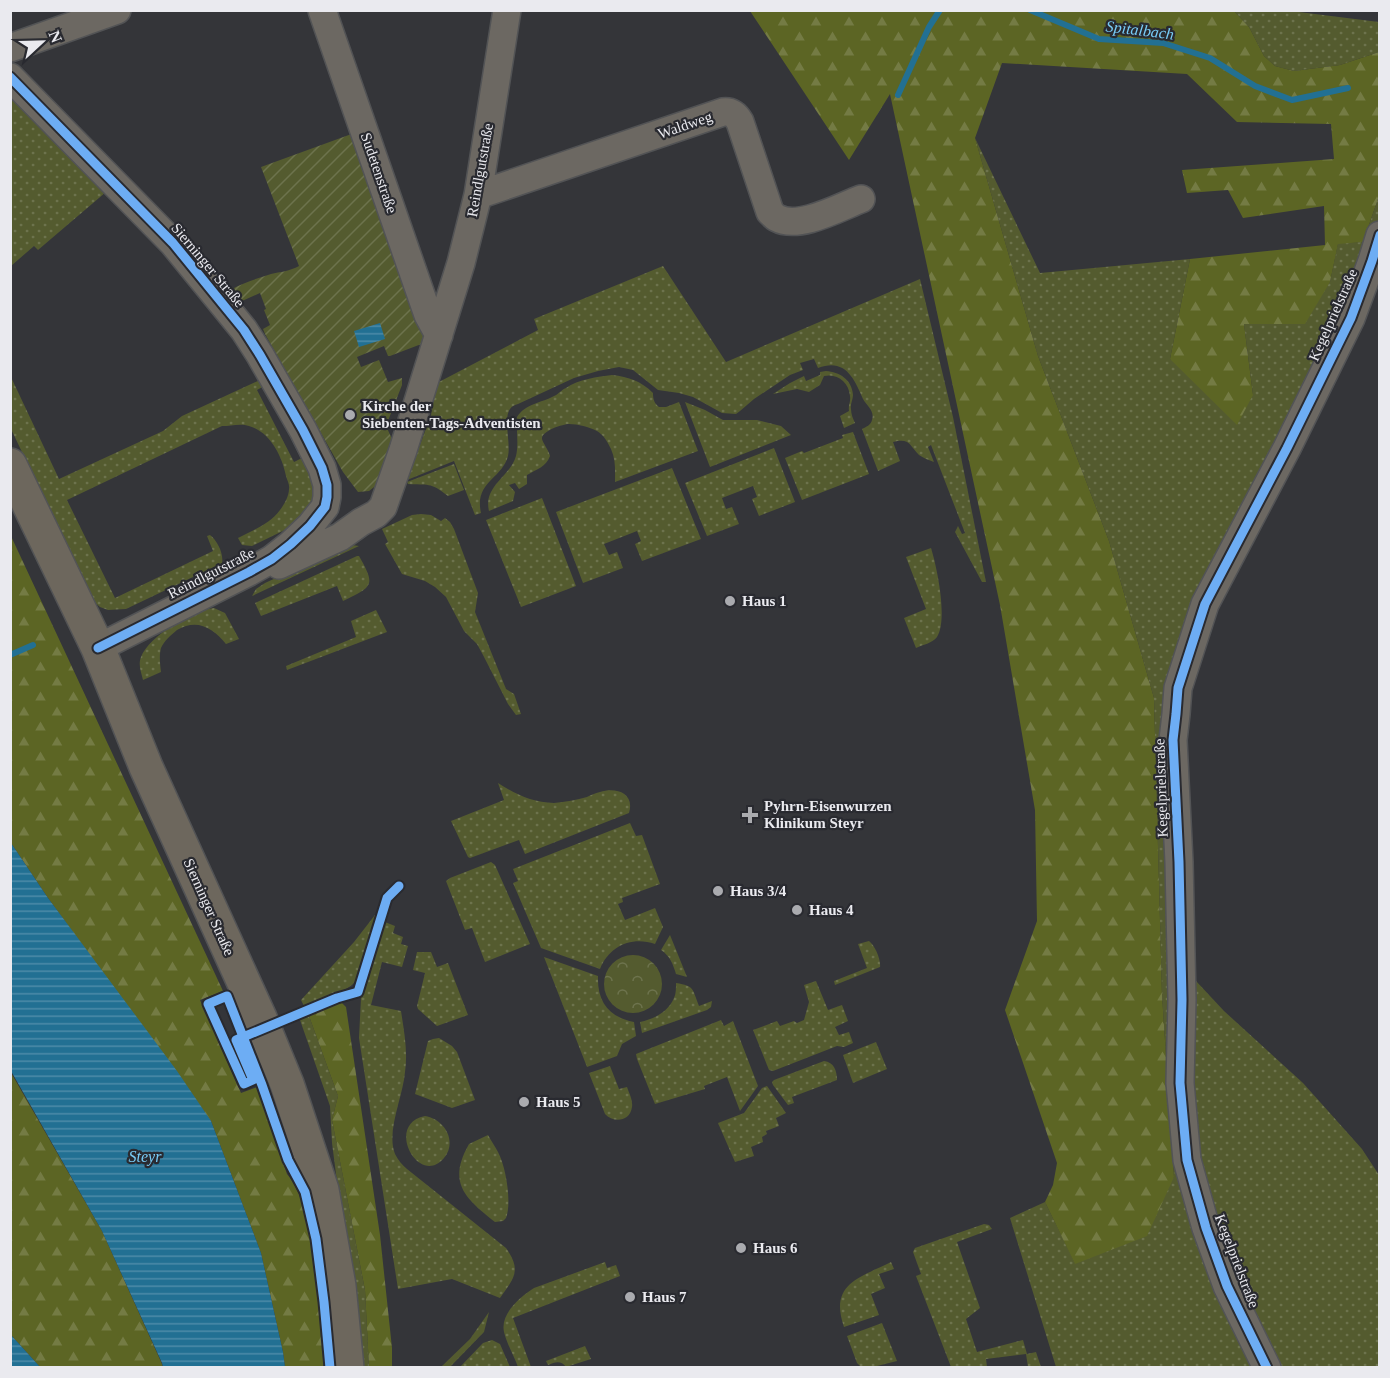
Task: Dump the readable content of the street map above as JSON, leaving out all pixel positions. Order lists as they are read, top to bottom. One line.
{"streets":{"main road":["Sierninger Straße"],"street":["Waldweg","Reindlgutstraße","Sudetenstraße","Kegelprielstraße"]},"crossings":[["Waldweg","Reindlgutstraße"],["Reindlgutstraße","Sudetenstraße"],["Reindlgutstraße","Sierninger Straße"]],"water":["Spitalbach","Steyr"],"places":{"other":["Kirche der Siebenten-Tags-Adventisten","Haus 1","Haus 3/4","Haus 4","Haus 5","Haus 6","Haus 7"],"health":["Pyhrn-Eisenwurzen Klinikum Steyr"]},"north":"right"}
